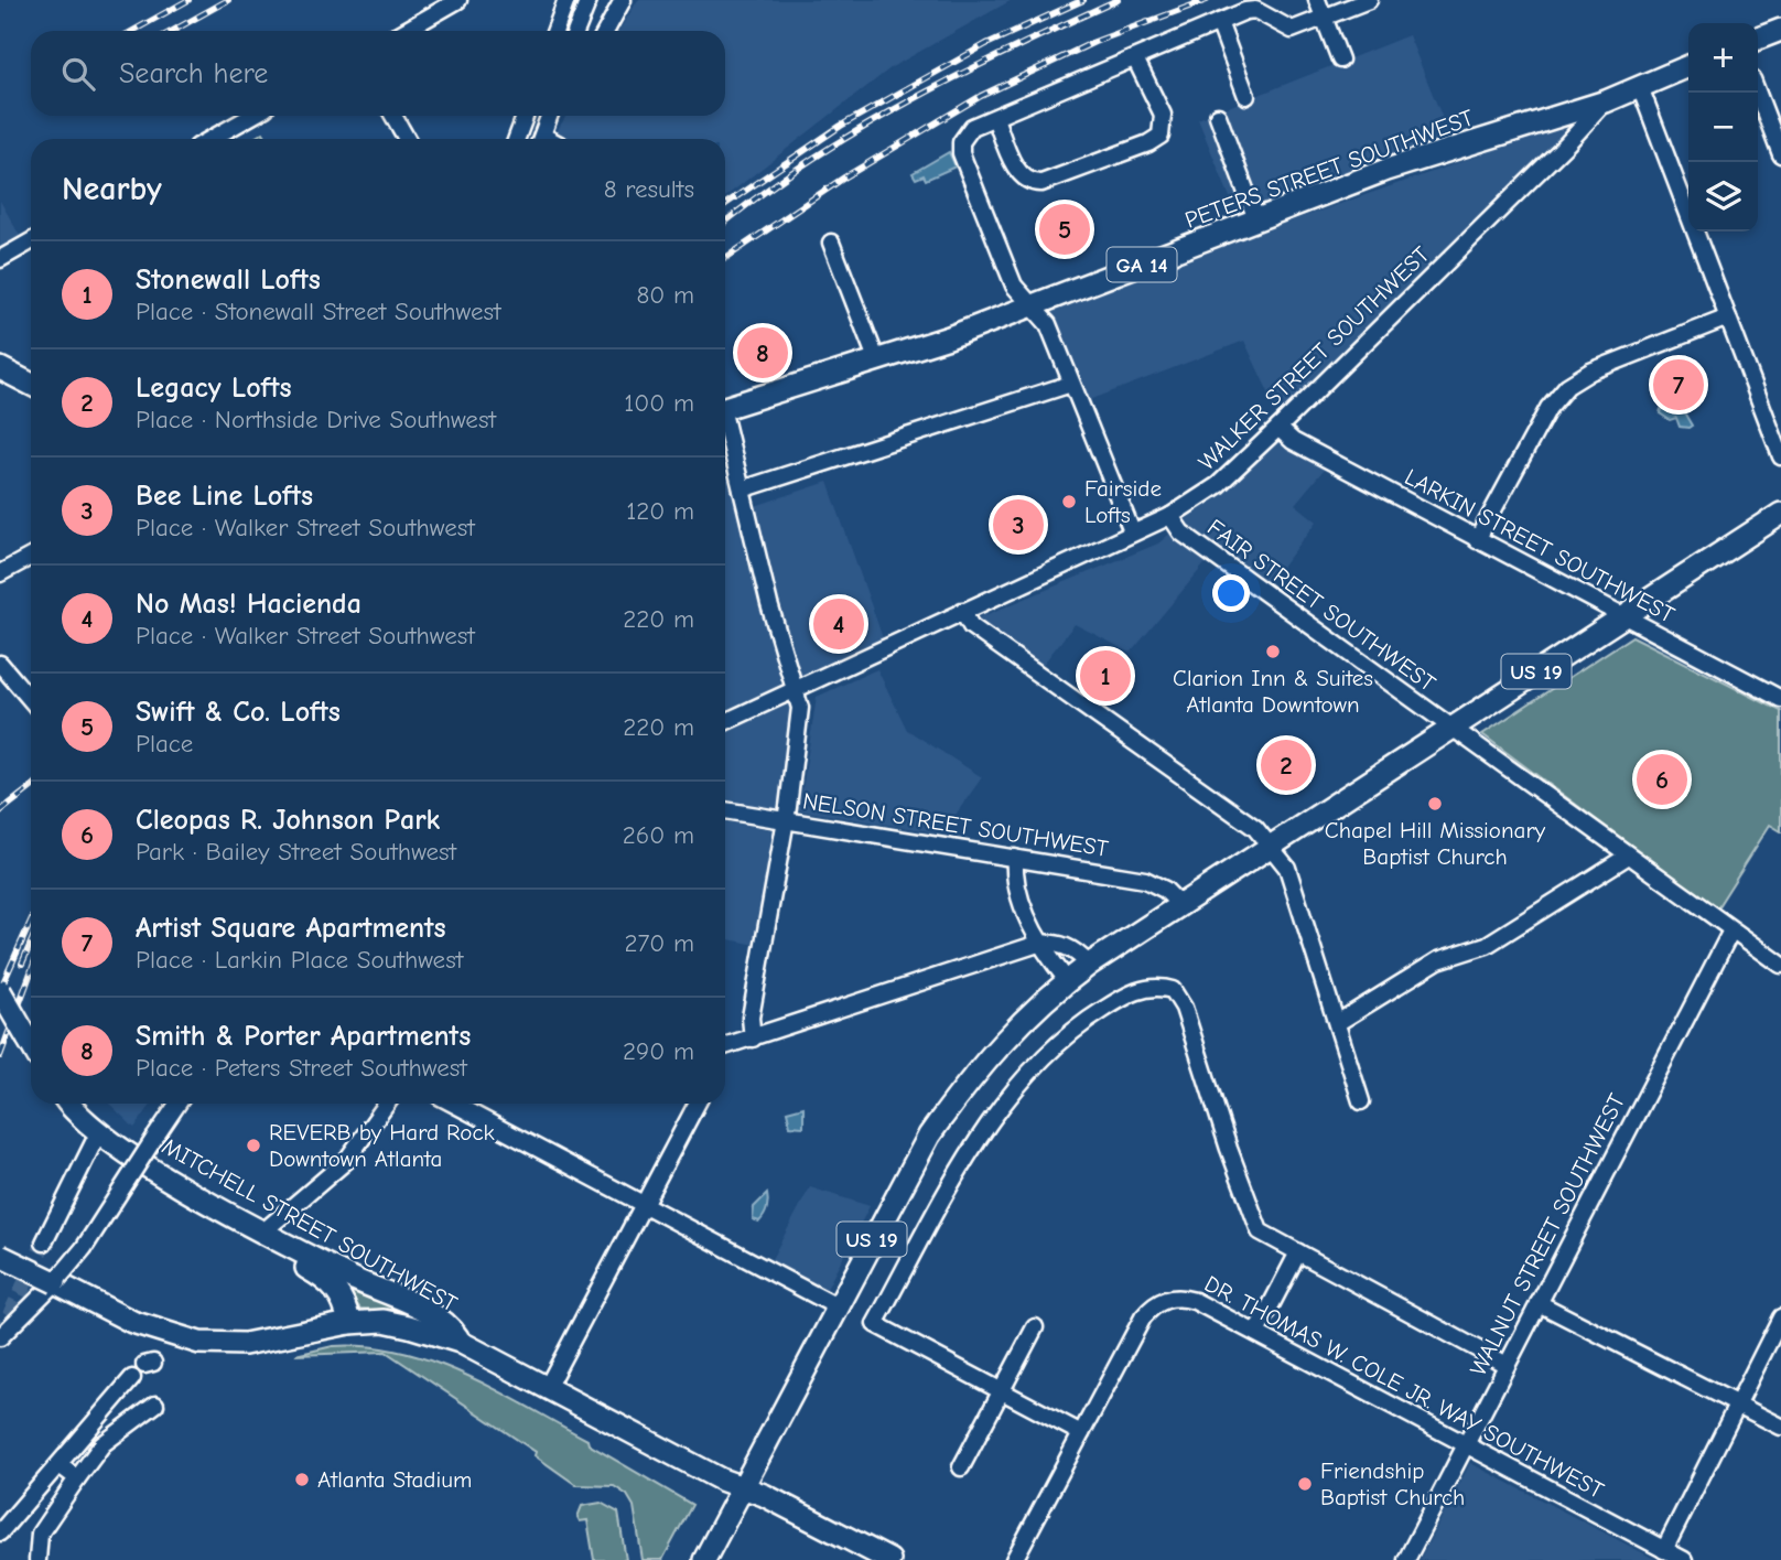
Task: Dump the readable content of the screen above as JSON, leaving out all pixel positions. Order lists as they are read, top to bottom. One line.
{"streets":{"main road":["PETERS STREET SOUTHWEST","GA 14","US 19","MITCHELL STREET SOUTHWEST"],"street":["WALKER STREET SOUTHWEST","LARKIN STREET SOUTHWEST","FAIR STREET SOUTHWEST","NELSON STREET SOUTHWEST","WALNUT STREET SOUTHWEST","DR. THOMAS W. COLE JR. WAY SOUTHWEST"]},"crossings":[["PETERS STREET SOUTHWEST","WALKER STREET SOUTHWEST"],["WALKER STREET SOUTHWEST","LARKIN STREET SOUTHWEST"],["WALKER STREET SOUTHWEST","FAIR STREET SOUTHWEST"],["LARKIN STREET SOUTHWEST","US 19"],["FAIR STREET SOUTHWEST","US 19"],["FAIR STREET SOUTHWEST","WALNUT STREET SOUTHWEST"],["US 19","NELSON STREET SOUTHWEST"],["WALNUT STREET SOUTHWEST","DR. THOMAS W. COLE JR. WAY SOUTHWEST"]],"places":["Fairside Lofts","Clarion Inn & Suites Atlanta Downtown","Chapel Hill Missionary Baptist Church","REVERB by Hard Rock Downtown Atlanta","Atlanta Stadium","Friendship Baptist Church"],"page":{"map_buttons":["+","−"],"search":"Search here","heading":["Nearby","8 results"],"pins":["5","8","7","3","4","1","2","6"],"list":[{"mark":"1","name":"Stonewall Lofts","note":"Place · Stonewall Street Southwest","value":"80 m"},{"mark":"2","name":"Legacy Lofts","note":"Place · Northside Drive Southwest","value":"100 m"},{"mark":"3","name":"Bee Line Lofts","note":"Place · Walker Street Southwest","value":"120 m"},{"mark":"4","name":"No Mas! Hacienda","note":"Place · Walker Street Southwest","value":"220 m"},{"mark":"5","name":"Swift & Co. Lofts","note":"Place","value":"220 m"},{"mark":"6","name":"Cleopas R. Johnson Park","note":"Park · Bailey Street Southwest","value":"260 m"},{"mark":"7","name":"Artist Square Apartments","note":"Place · Larkin Place Southwest","value":"270 m"},{"mark":"8","name":"Smith & Porter Apartments","note":"Place · Peters Street Southwest","value":"290 m"}]}}
